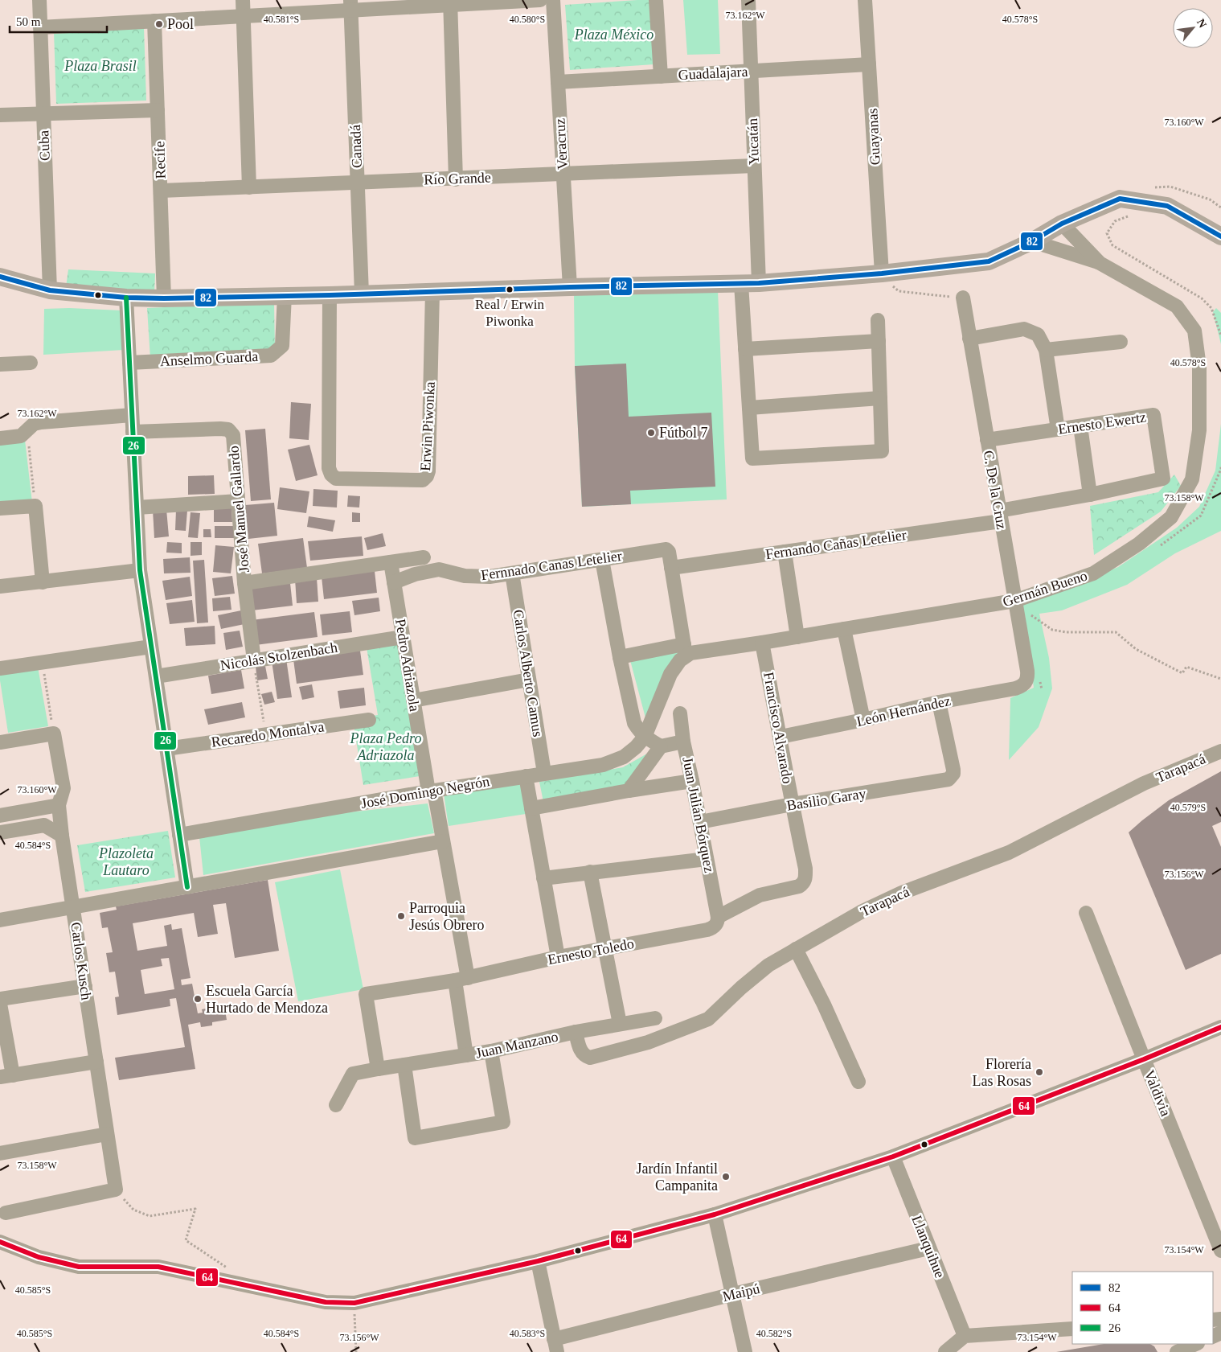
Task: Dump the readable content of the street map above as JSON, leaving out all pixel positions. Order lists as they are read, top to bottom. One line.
{"streets":{"street":["Guadalajara","Guayanas","Yucatán","Veracruz","Cuba","Canadá","Recife","Río Grande","Anselmo Guarda","Ernesto Ewertz","Erwin Piwonka","C. De la Cruz","José Manuel Gallardo","Fernando Cañas Letelier","Fernnado Canas Letelier","Germán Bueno","Nicolás Stolzenbach","Pedro Adriazola","Carlos Alberto Camus","León Hernández","Francisco Alvarado","Recaredo Montalva","Tarapacá","José Domingo Negrón","Basilio Garay","Juan Julián Bórquez","Ernesto Toledo","Carlos Kusch","Juan Manzano","Valdivia","Llanquihue","Maipú"]},"crossings":[["Guadalajara","Guayanas"],["Guadalajara","Yucatán"],["Guadalajara","Veracruz"],["Yucatán","Río Grande"],["Veracruz","Río Grande"],["Canadá","Río Grande"],["Recife","Río Grande"],["Ernesto Ewertz","C. De la Cruz"],["Ernesto Ewertz","Fernando Cañas Letelier"],["C. De la Cruz","Fernando Cañas Letelier"],["C. De la Cruz","Germán Bueno"],["C. De la Cruz","León Hernández"],["José Manuel Gallardo","Nicolás Stolzenbach"],["Fernando Cañas Letelier","Fernnado Canas Letelier"],["Fernnado Canas Letelier","Pedro Adriazola"],["Fernnado Canas Letelier","Carlos Alberto Camus"],["Germán Bueno","Francisco Alvarado"],["Nicolás Stolzenbach","Pedro Adriazola"],["Pedro Adriazola","José Domingo Negrón"],["Pedro Adriazola","Ernesto Toledo"],["Pedro Adriazola","Juan Manzano"],["Carlos Alberto Camus","José Domingo Negrón"],["León Hernández","Francisco Alvarado"],["León Hernández","Basilio Garay"],["Francisco Alvarado","Basilio Garay"],["Francisco Alvarado","Ernesto Toledo"],["Tarapacá","Juan Manzano"],["Basilio Garay","Juan Julián Bórquez"],["Juan Julián Bórquez","Ernesto Toledo"],["Ernesto Toledo","Juan Manzano"],["Llanquihue","Maipú"]],"parks":["Plaza México","Plaza Brasil","Plaza Pedro Adriazola","Plazoleta Lautaro"],"places":["Pool","Real / Erwin Piwonka","Fútbol 7","Parroquia Jesús Obrero","Escuela García Hurtado de Mendoza","Florería Las Rosas","Jardín Infantil Campanita"],"lines":["transit line 82","transit line 26","transit line 64"],"legend":["82","64","26"],"scale_bar":"50 m","north":"top right","coordinates":["73.162°W","40.581°S","40.580°S","40.578°S","73.160°W","73.158°W","40.579°S","40.584°S","73.156°W","73.154°W","40.585°S","40.583°S","40.582°S"]}
